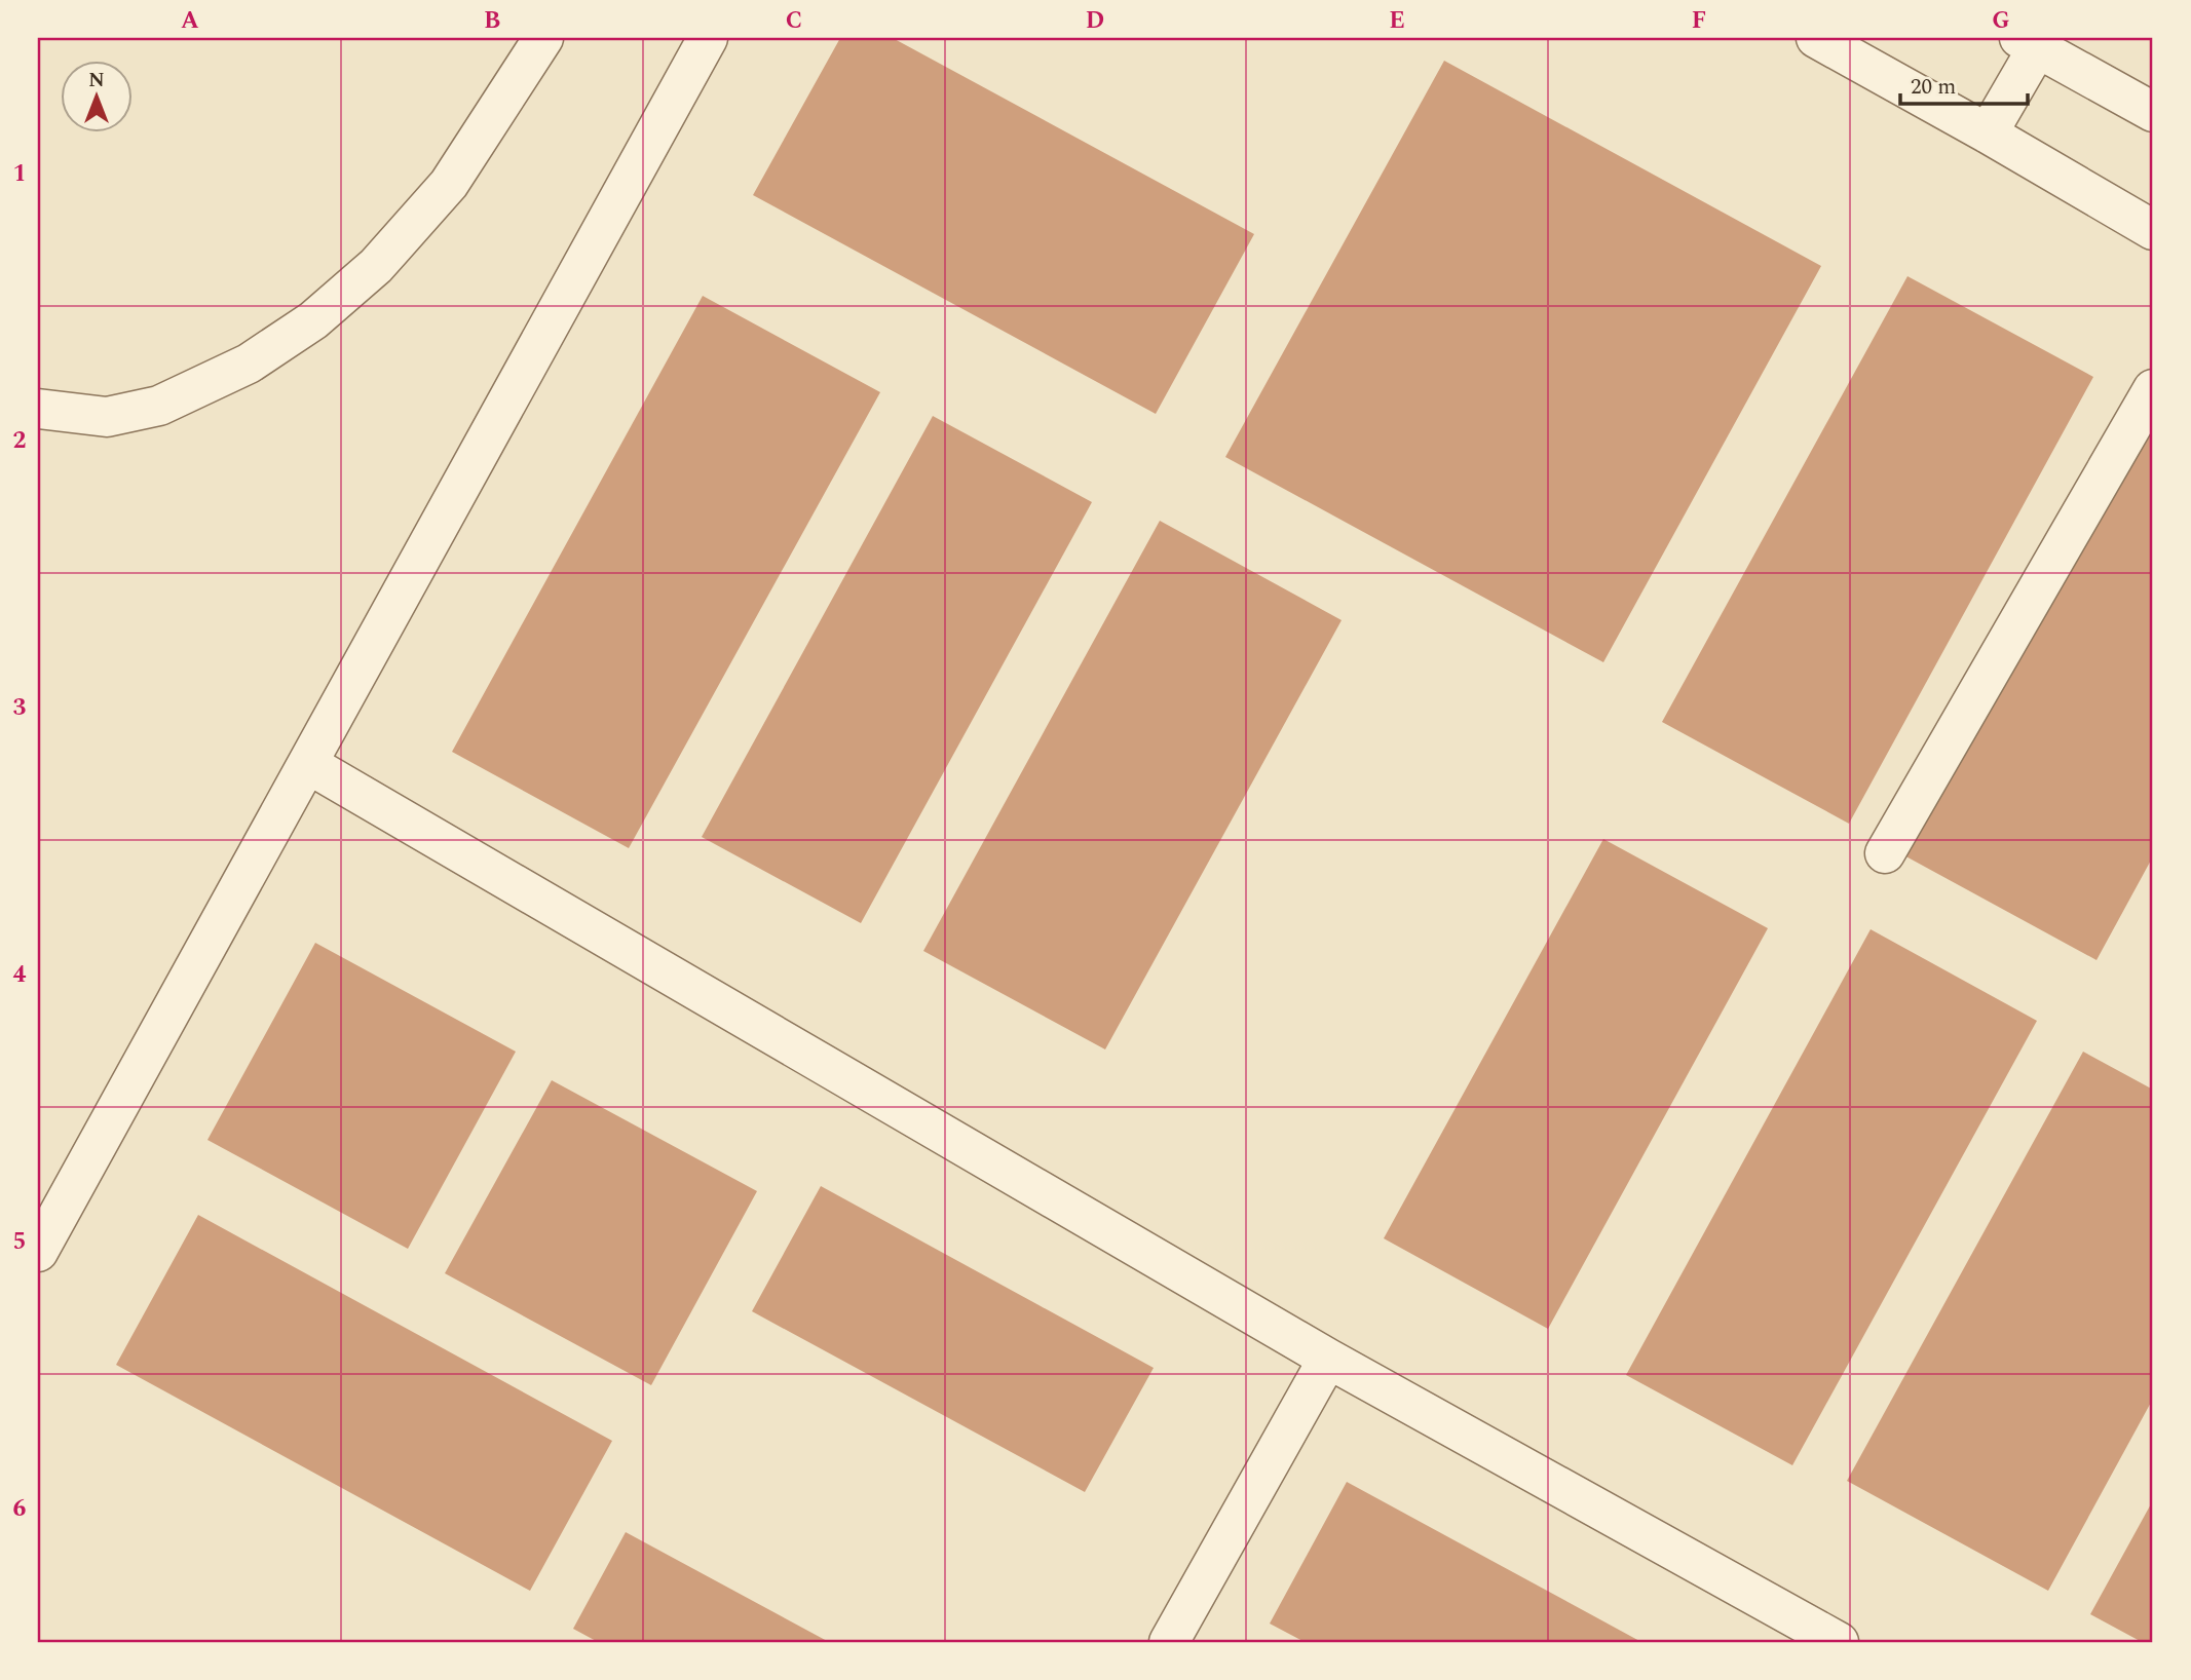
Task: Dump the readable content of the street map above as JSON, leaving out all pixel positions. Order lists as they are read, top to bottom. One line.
{"scale_bar":"20 m","north":"top","grid":{"columns":["A","B","C","D","E","F","G"],"rows":["1","2","3","4","5","6"]}}
